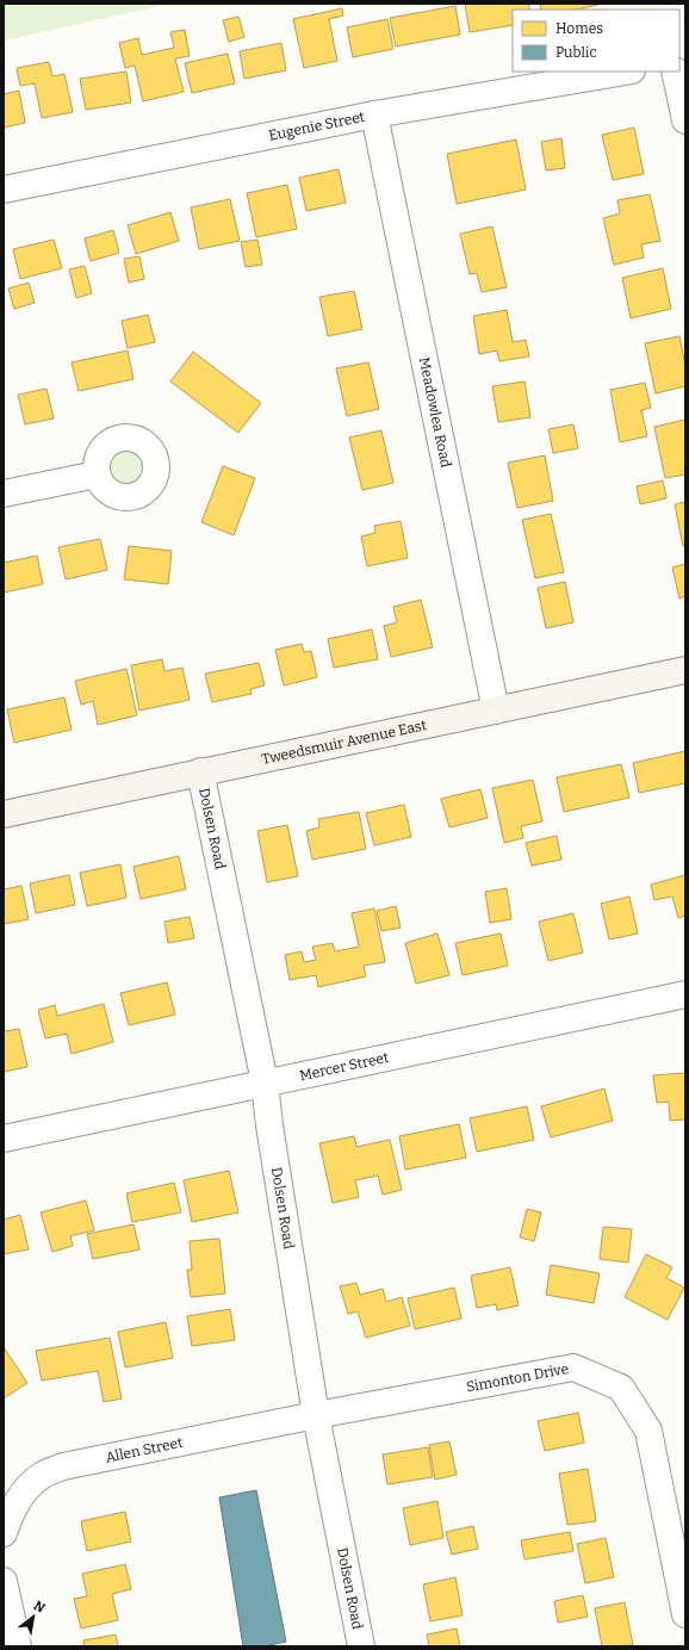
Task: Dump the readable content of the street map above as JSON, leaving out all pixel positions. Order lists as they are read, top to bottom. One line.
{"streets":{"street":["Eugenie Street","Meadowlea Road","Tweedsmuir Avenue East","Dolsen Road","Mercer Street","Simonton Drive","Allen Street"]},"crossings":[["Eugenie Street","Meadowlea Road"],["Meadowlea Road","Tweedsmuir Avenue East"],["Tweedsmuir Avenue East","Dolsen Road"],["Dolsen Road","Mercer Street"],["Dolsen Road","Simonton Drive"],["Dolsen Road","Allen Street"],["Simonton Drive","Allen Street"]],"legend":["Homes","Public"],"north":"top right"}
